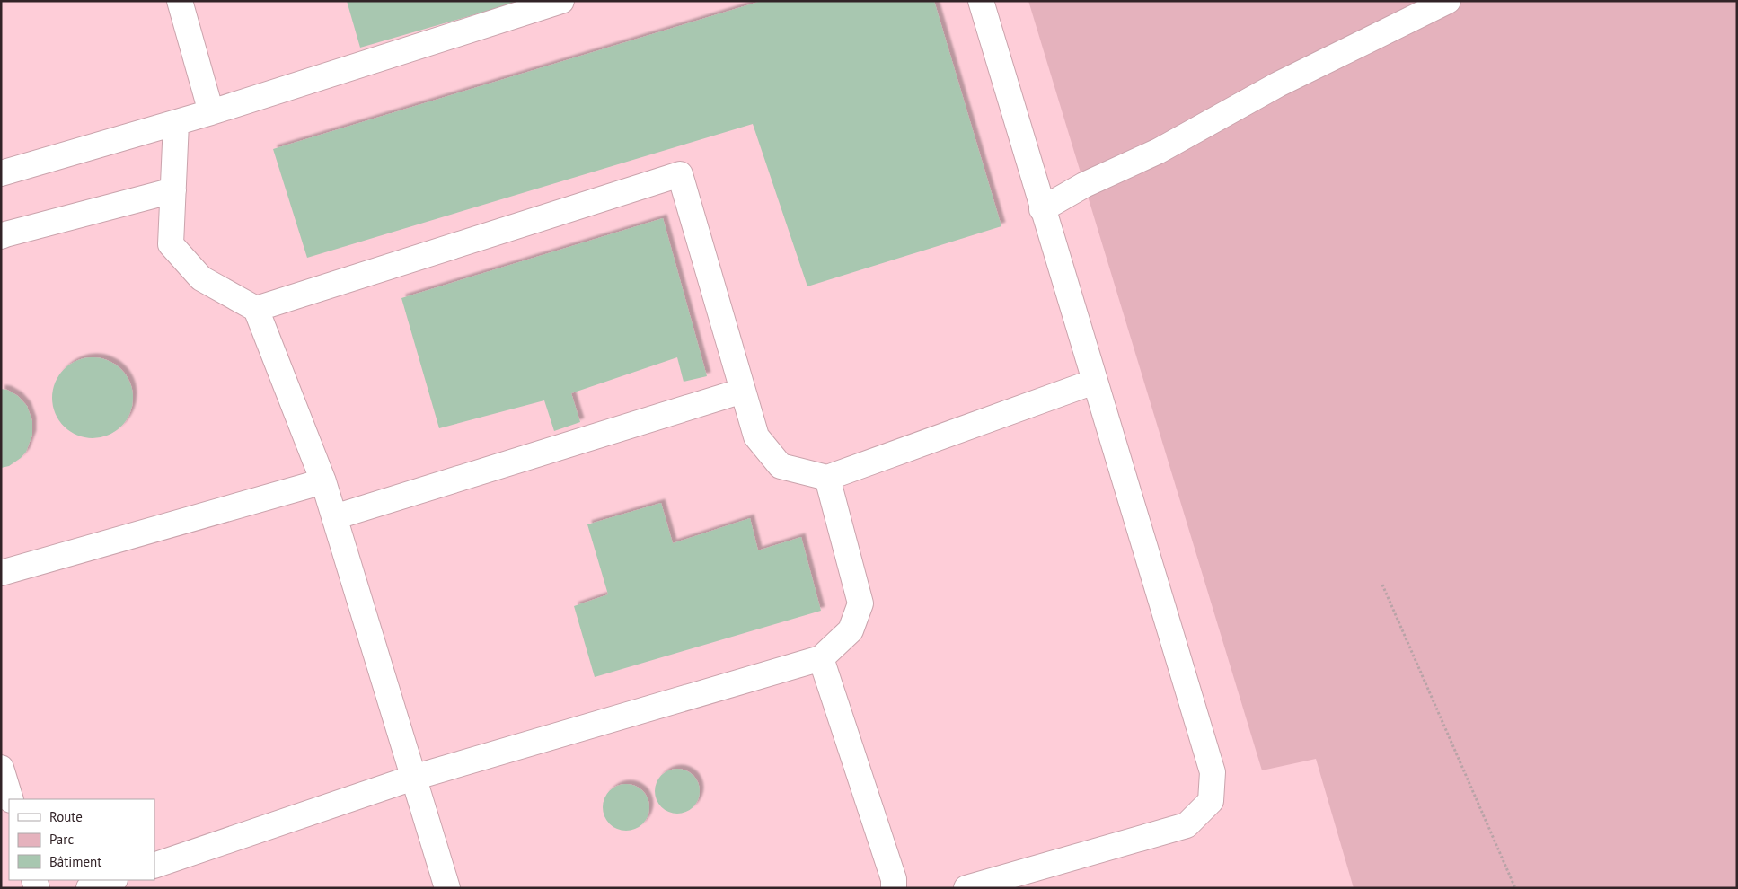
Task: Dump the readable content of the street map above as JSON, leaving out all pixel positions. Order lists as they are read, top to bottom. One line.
{"legend":["Route","Parc","Bâtiment"]}
